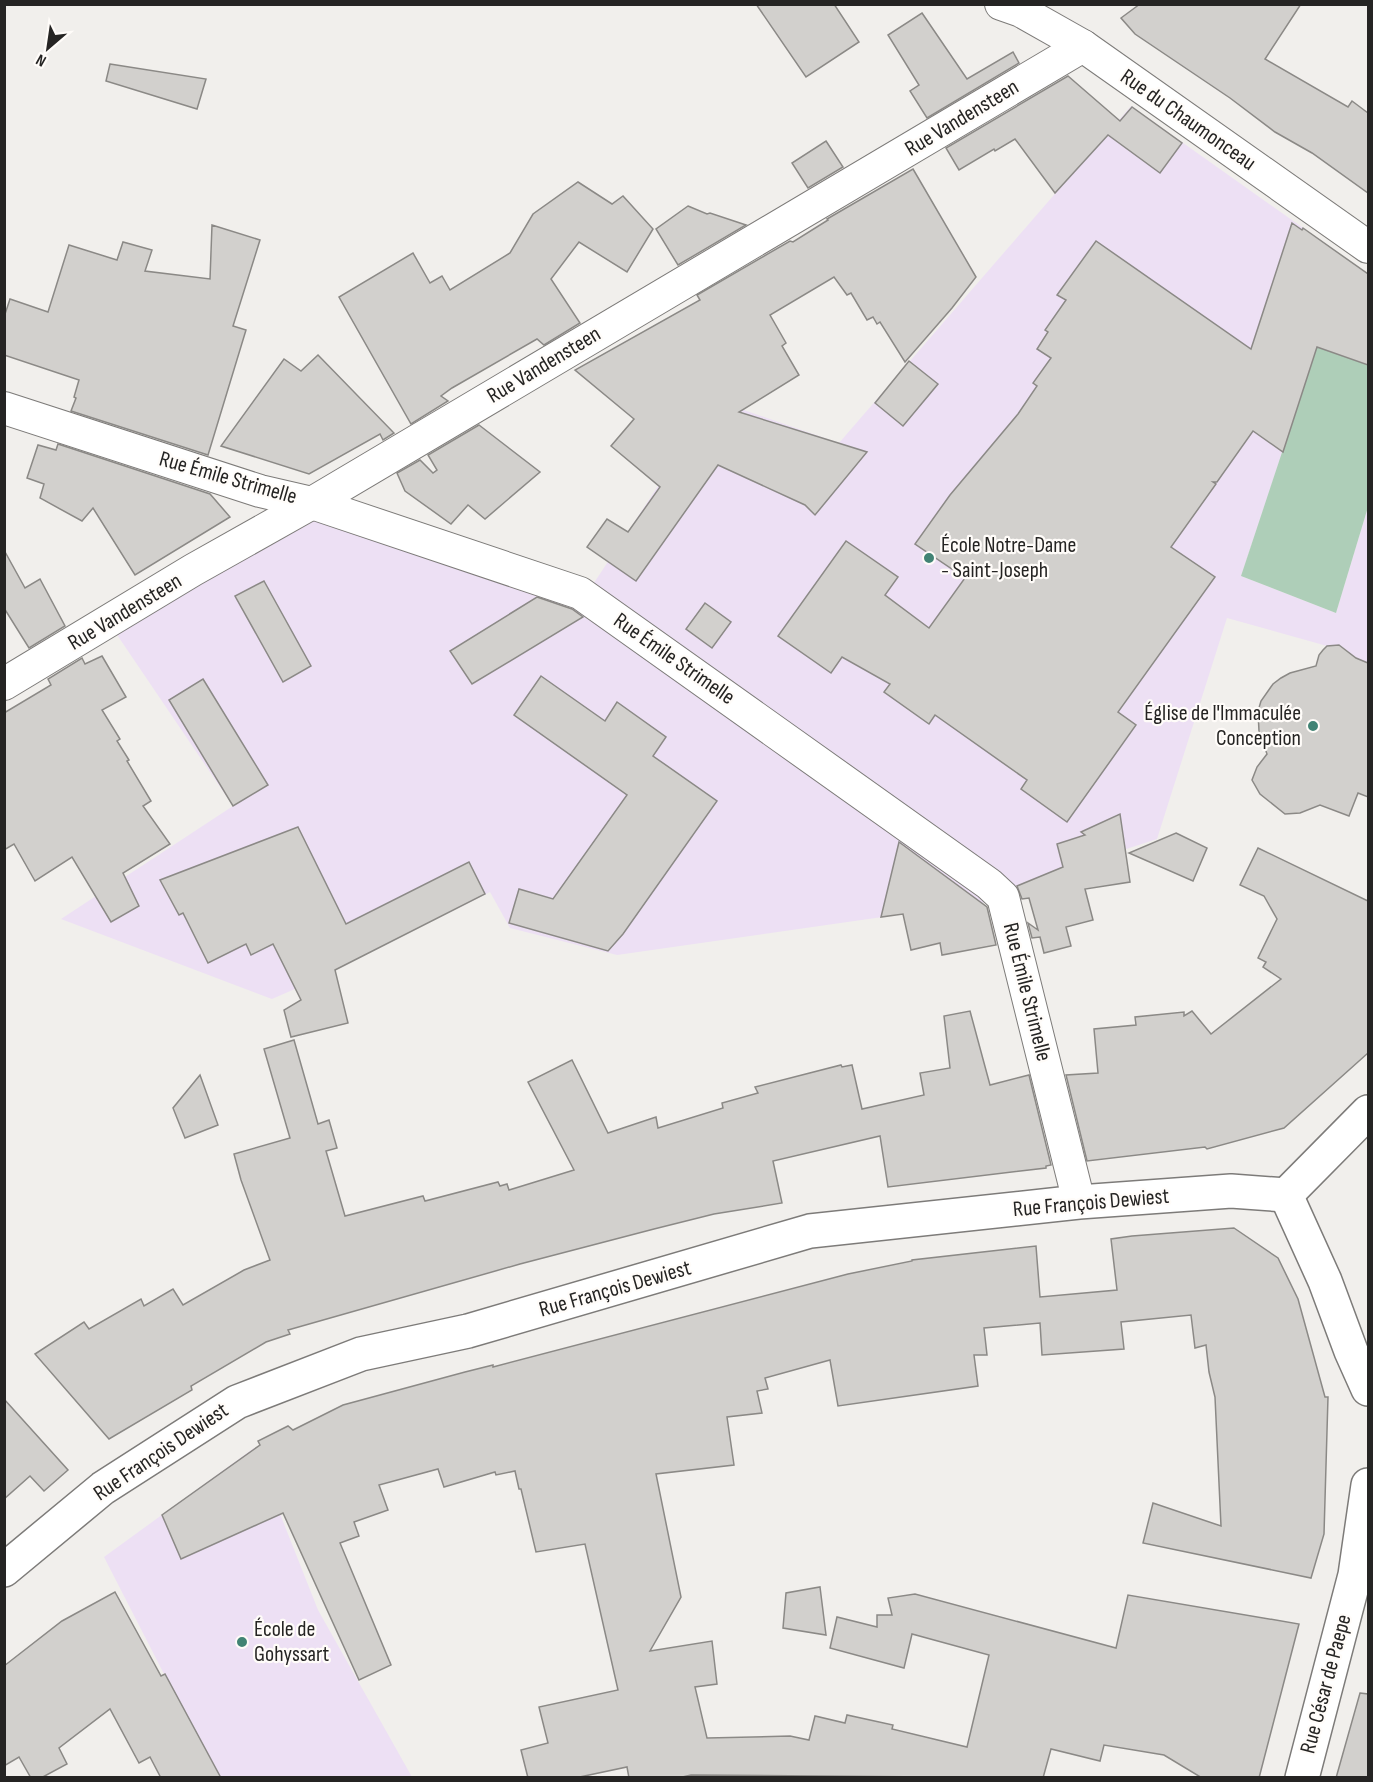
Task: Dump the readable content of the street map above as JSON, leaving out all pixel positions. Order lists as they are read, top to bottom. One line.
{"streets":{"street":["Rue Vandensteen","Rue du Chaumonceau","Rue Émile Strimelle","Rue François Dewiest","Rue César de Paepe"]},"crossings":[["Rue Vandensteen","Rue du Chaumonceau"],["Rue Vandensteen","Rue Émile Strimelle"],["Rue Émile Strimelle","Rue François Dewiest"]],"places":["École Notre-Dame - Saint-Joseph","Église de l'Immaculée Conception","École de Gohyssart"],"north":"bottom left"}
